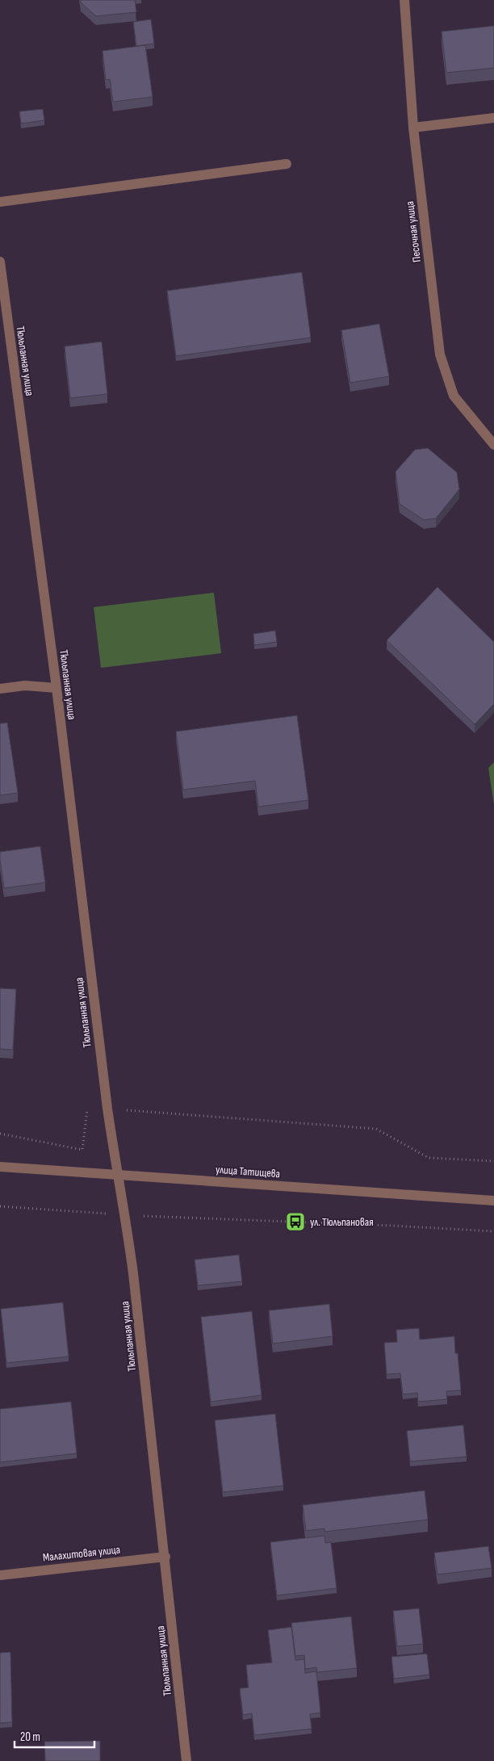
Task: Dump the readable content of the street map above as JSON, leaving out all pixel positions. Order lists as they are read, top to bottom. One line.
{"streets":{"street":["Песочная улица","Тюльпанная улица","улица Татищева","Малахитовая улица"]},"crossings":[["Тюльпанная улица","улица Татищева"],["Тюльпанная улица","Малахитовая улица"]],"places":{"bus stop":["ул. Тюльпановая"]},"scale_bar":"20 m"}
